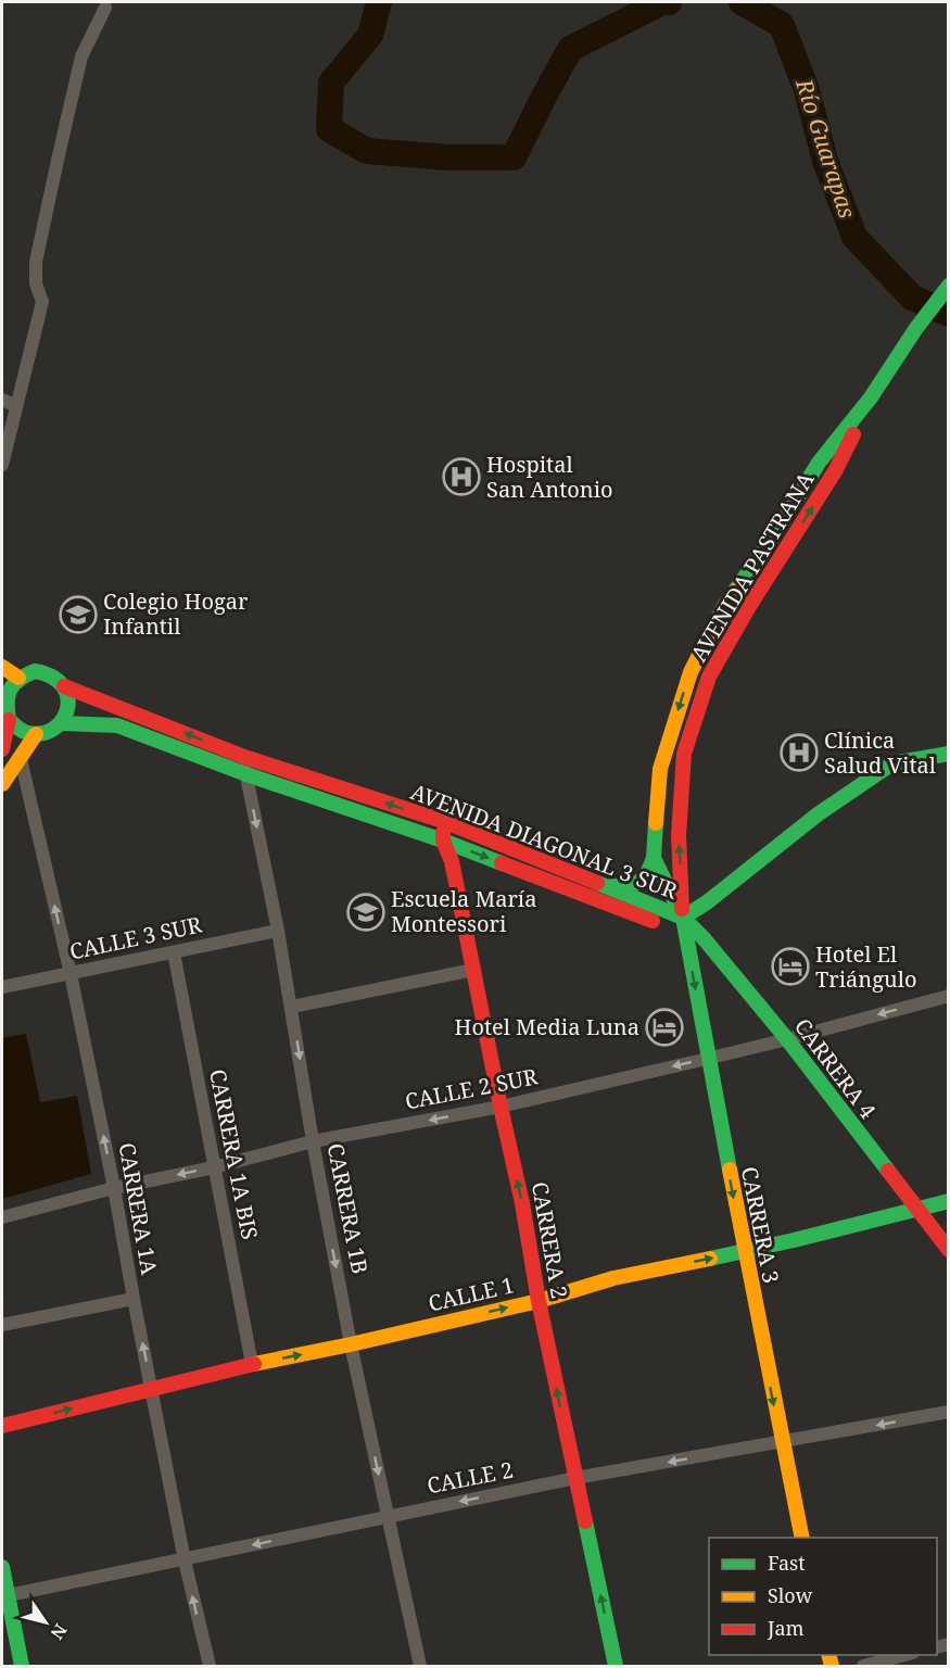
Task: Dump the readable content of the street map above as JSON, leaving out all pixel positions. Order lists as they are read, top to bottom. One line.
{"streets":{"main road":["AVENIDA PASTRANA","AVENIDA DIAGONAL 3 SUR","CARRERA 4","CARRERA 3","CARRERA 2","CALLE 1"],"street":["CALLE 3 SUR","CALLE 2 SUR","CARRERA 1A BIS","CARRERA 1A","CARRERA 1B","CALLE 2"]},"crossings":[["AVENIDA PASTRANA","AVENIDA DIAGONAL 3 SUR"],["AVENIDA PASTRANA","CARRERA 4"],["AVENIDA PASTRANA","CARRERA 3"],["AVENIDA DIAGONAL 3 SUR","CARRERA 4"],["AVENIDA DIAGONAL 3 SUR","CARRERA 1B"],["AVENIDA DIAGONAL 3 SUR","CARRERA 3"],["AVENIDA DIAGONAL 3 SUR","CARRERA 2"],["CALLE 3 SUR","CARRERA 1A BIS"],["CALLE 3 SUR","CARRERA 1A"],["CALLE 3 SUR","CARRERA 1B"],["CARRERA 4","CALLE 2 SUR"],["CARRERA 4","CARRERA 3"],["CARRERA 4","CALLE 1"],["CALLE 2 SUR","CARRERA 1A BIS"],["CALLE 2 SUR","CARRERA 1A"],["CALLE 2 SUR","CARRERA 1B"],["CALLE 2 SUR","CARRERA 3"],["CALLE 2 SUR","CARRERA 2"],["CARRERA 1A BIS","CALLE 1"],["CARRERA 1A","CALLE 1"],["CARRERA 1A","CALLE 2"],["CARRERA 1B","CALLE 1"],["CARRERA 1B","CALLE 2"],["CARRERA 3","CALLE 1"],["CARRERA 3","CALLE 2"],["CARRERA 2","CALLE 1"],["CARRERA 2","CALLE 2"]],"one_way":["CALLE 2 SUR","CARRERA 1A","CARRERA 1B","CARRERA 3","CARRERA 2","CALLE 1","CALLE 2"],"water":["Río Guarapas"],"places":{"hospital":["Hospital San Antonio","Clínica Salud Vital"],"school or university":["Colegio Hogar Infantil","Escuela María Montessori"],"hotel":["Hotel El Triángulo","Hotel Media Luna"]},"legend":["Fast","Slow","Jam"],"north":"bottom right"}
